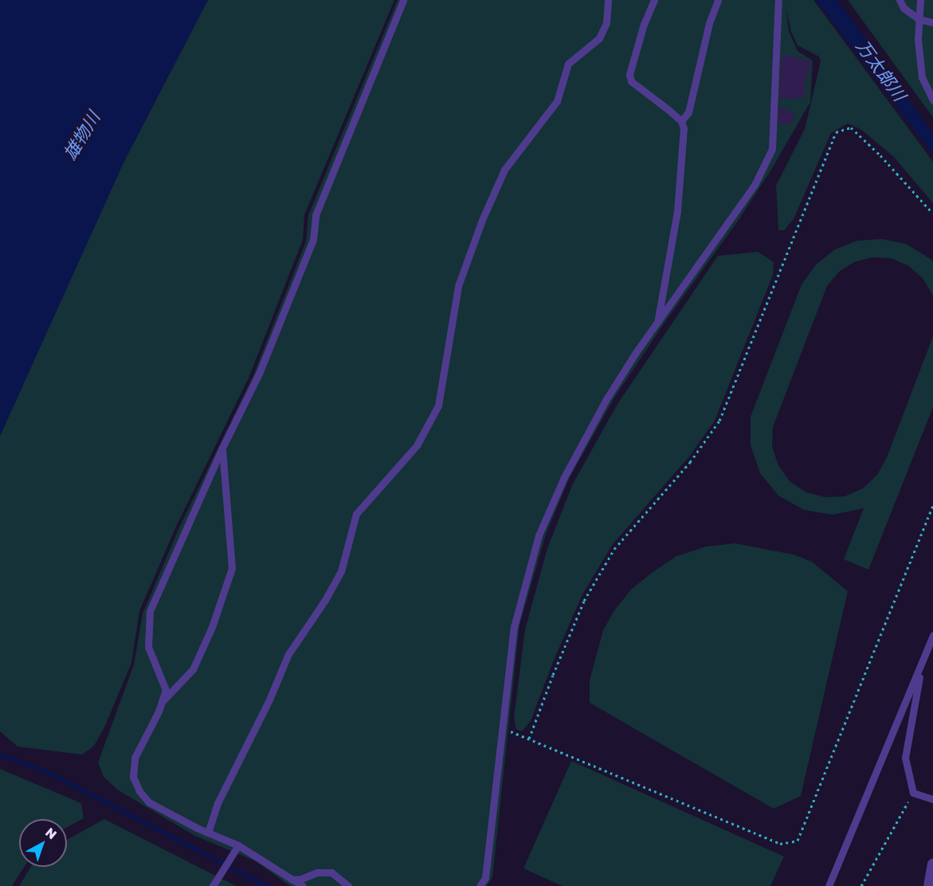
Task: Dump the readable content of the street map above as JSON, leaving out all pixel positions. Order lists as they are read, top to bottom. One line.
{"water":["万太郎川","雄物川"],"north":"top right"}
